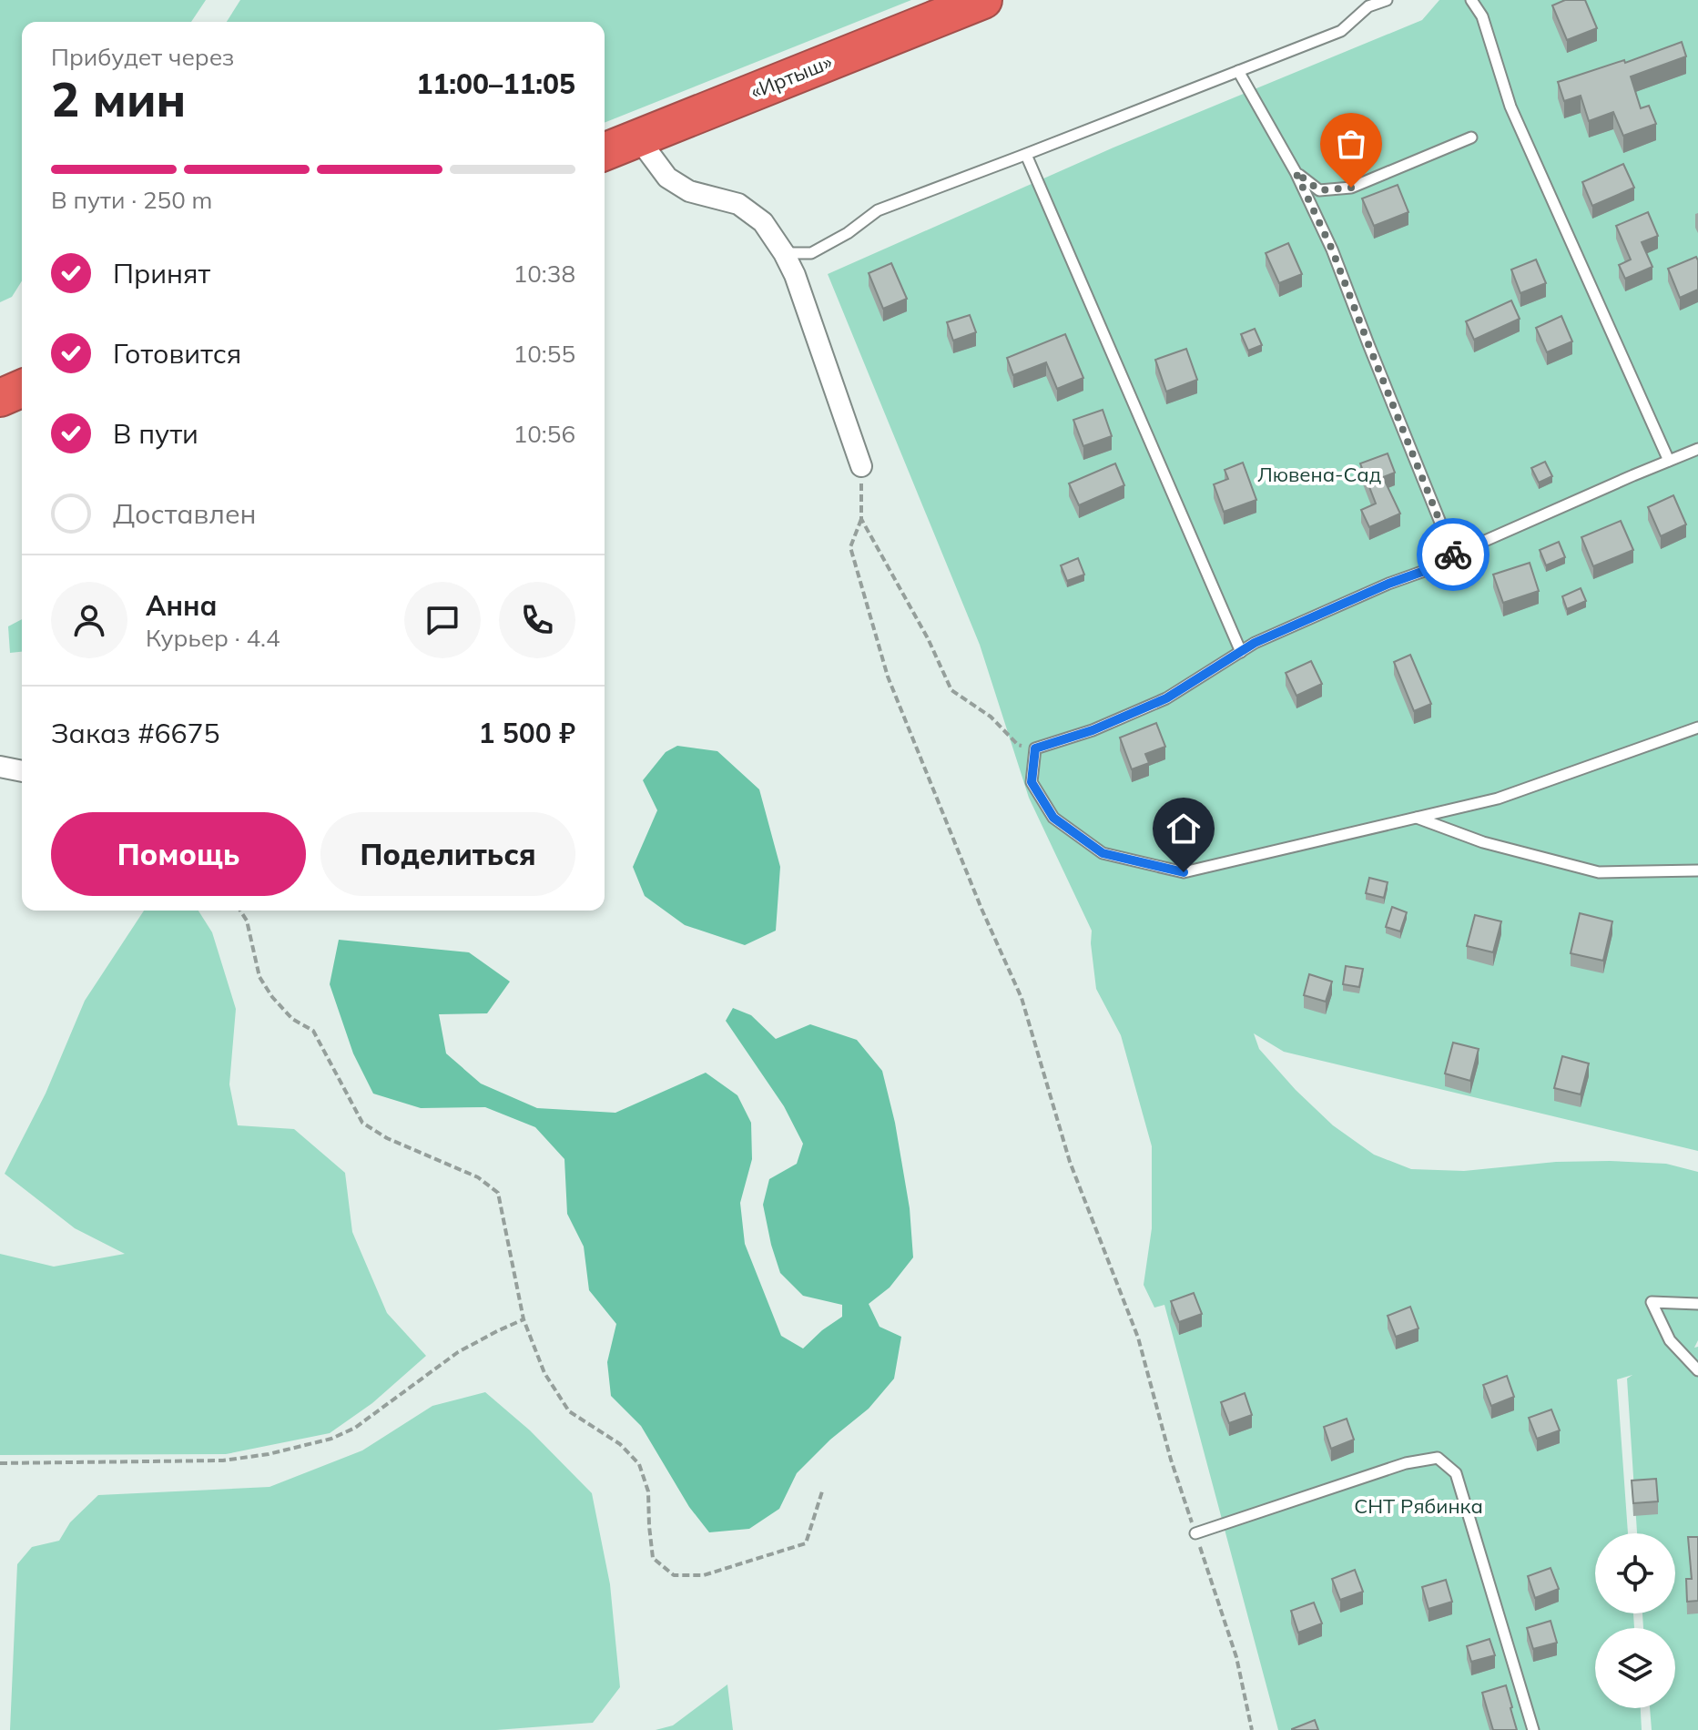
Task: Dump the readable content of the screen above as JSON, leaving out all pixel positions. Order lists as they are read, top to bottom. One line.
{"streets":{"highway":["«Иртыш»"]},"parks":["Лювена-Сад","СНТ Рябинка"],"page":{"heading":["2 мин","Прибудет через","11:00–11:05"],"panel":["Анна","Курьер · 4.4","Заказ #6675","1 500 ₽"],"bar":"В пути · 250 m","list":[["Принят","10:38"],["Готовится","10:55"],["В пути","10:56"],"Доставлен"],"buttons":["Помощь","Поделиться"]}}
